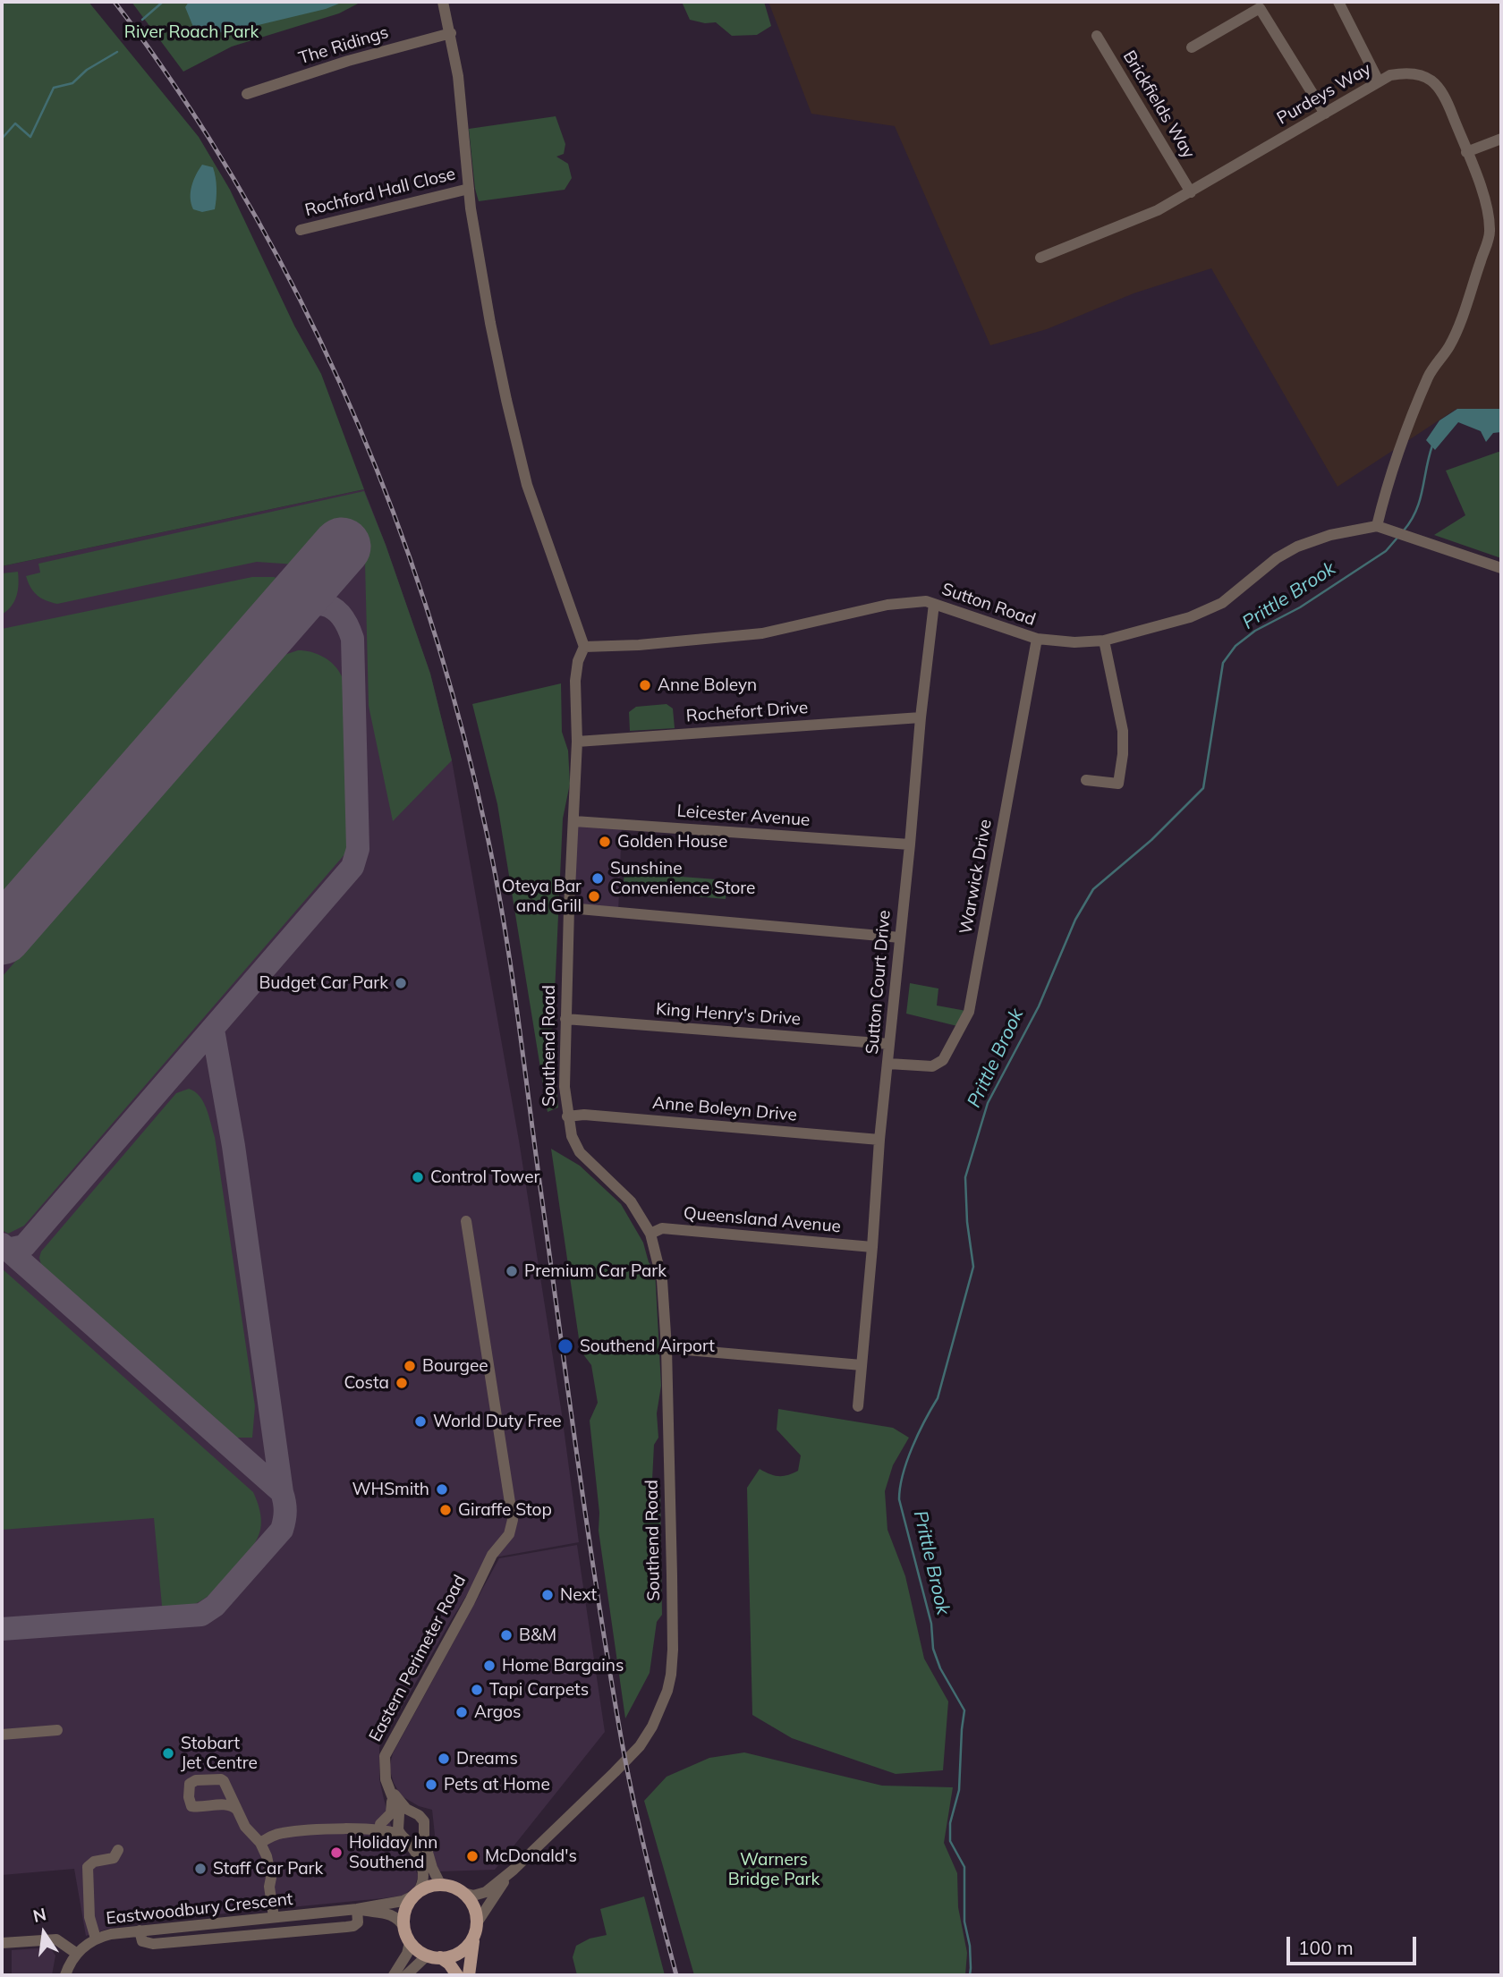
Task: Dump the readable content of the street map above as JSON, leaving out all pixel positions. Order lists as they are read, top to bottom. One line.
{"streets":{"street":["The Ridings","Purdeys Way","Brickfields Way","Rochford Hall Close","Sutton Road","Rochefort Drive","Leicester Avenue","Warwick Drive","Sutton Court Drive","King Henry's Drive","Southend Road","Anne Boleyn Drive","Queensland Avenue","Eastern Perimeter Road","Eastwoodbury Crescent"]},"crossings":[["Purdeys Way","Brickfields Way"],["Purdeys Way","Sutton Road"],["Sutton Road","Warwick Drive"],["Sutton Road","Sutton Court Drive"],["Sutton Road","Southend Road"],["Rochefort Drive","Sutton Court Drive"],["Rochefort Drive","Southend Road"],["Leicester Avenue","Sutton Court Drive"],["Leicester Avenue","Southend Road"],["Warwick Drive","Sutton Court Drive"],["Sutton Court Drive","King Henry's Drive"],["Sutton Court Drive","Anne Boleyn Drive"],["Sutton Court Drive","Queensland Avenue"],["King Henry's Drive","Southend Road"],["Southend Road","Anne Boleyn Drive"],["Southend Road","Queensland Avenue"]],"water":["Prittle Brook"],"parks":["River Roach Park","Warners Bridge Park"],"places":["Anne Boleyn","Golden House","Sunshine Convenience Store","Oteya Bar and Grill","Budget Car Park","Control Tower","Premium Car Park","Southend Airport","Bourgee","Costa","World Duty Free","WHSmith","Giraffe Stop","Next","B&M","Home Bargains","Tapi Carpets","Argos","Stobart Jet Centre","Dreams","Pets at Home","Holiday Inn Southend","McDonald's","Staff Car Park"],"scale_bar":"100 m","north":"top"}
